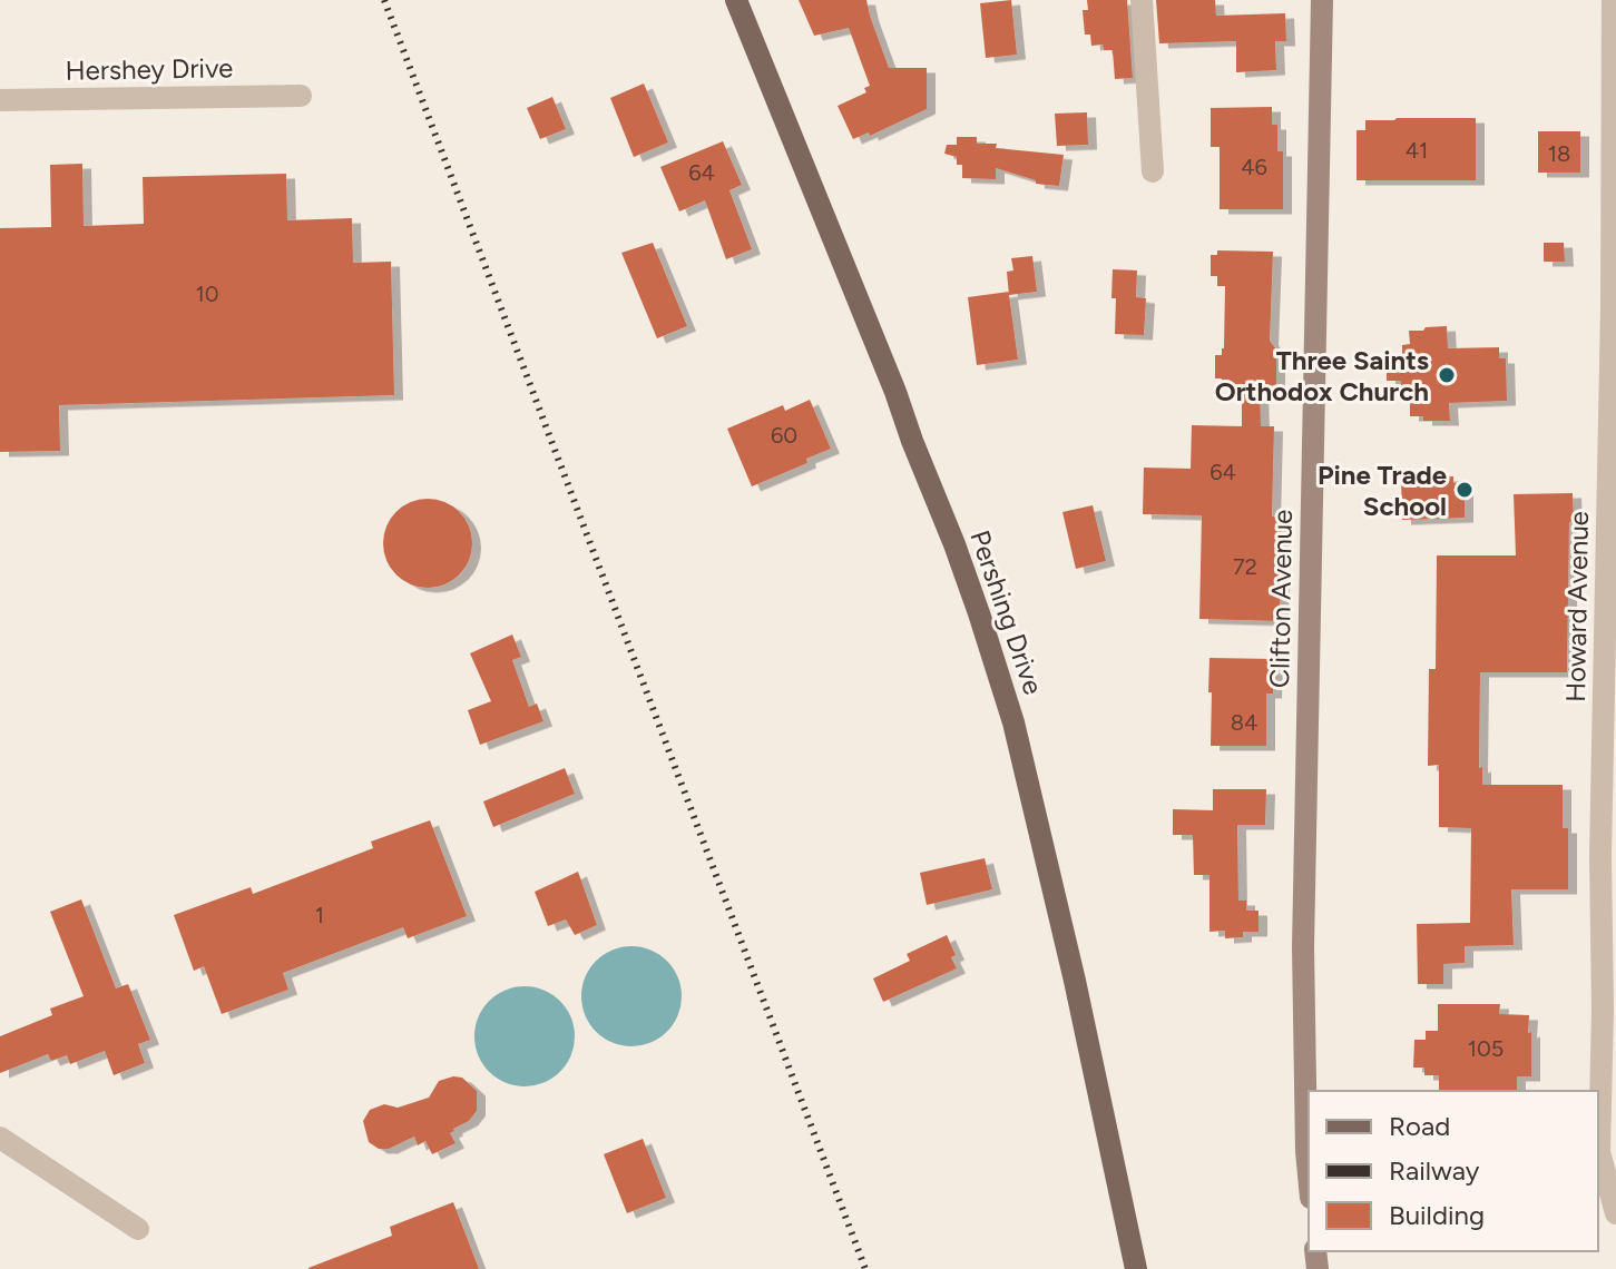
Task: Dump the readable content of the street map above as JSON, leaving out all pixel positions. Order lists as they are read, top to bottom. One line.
{"streets":{"main road":["Clifton Avenue","Pershing Drive"],"street":["Hershey Drive","Howard Avenue"]},"places":["Three Saints Orthodox Church","Pine Trade School"],"house_numbers":["41","18","46","64","10","60","64","72","84","1","105"],"legend":["Road","Railway","Building"]}
